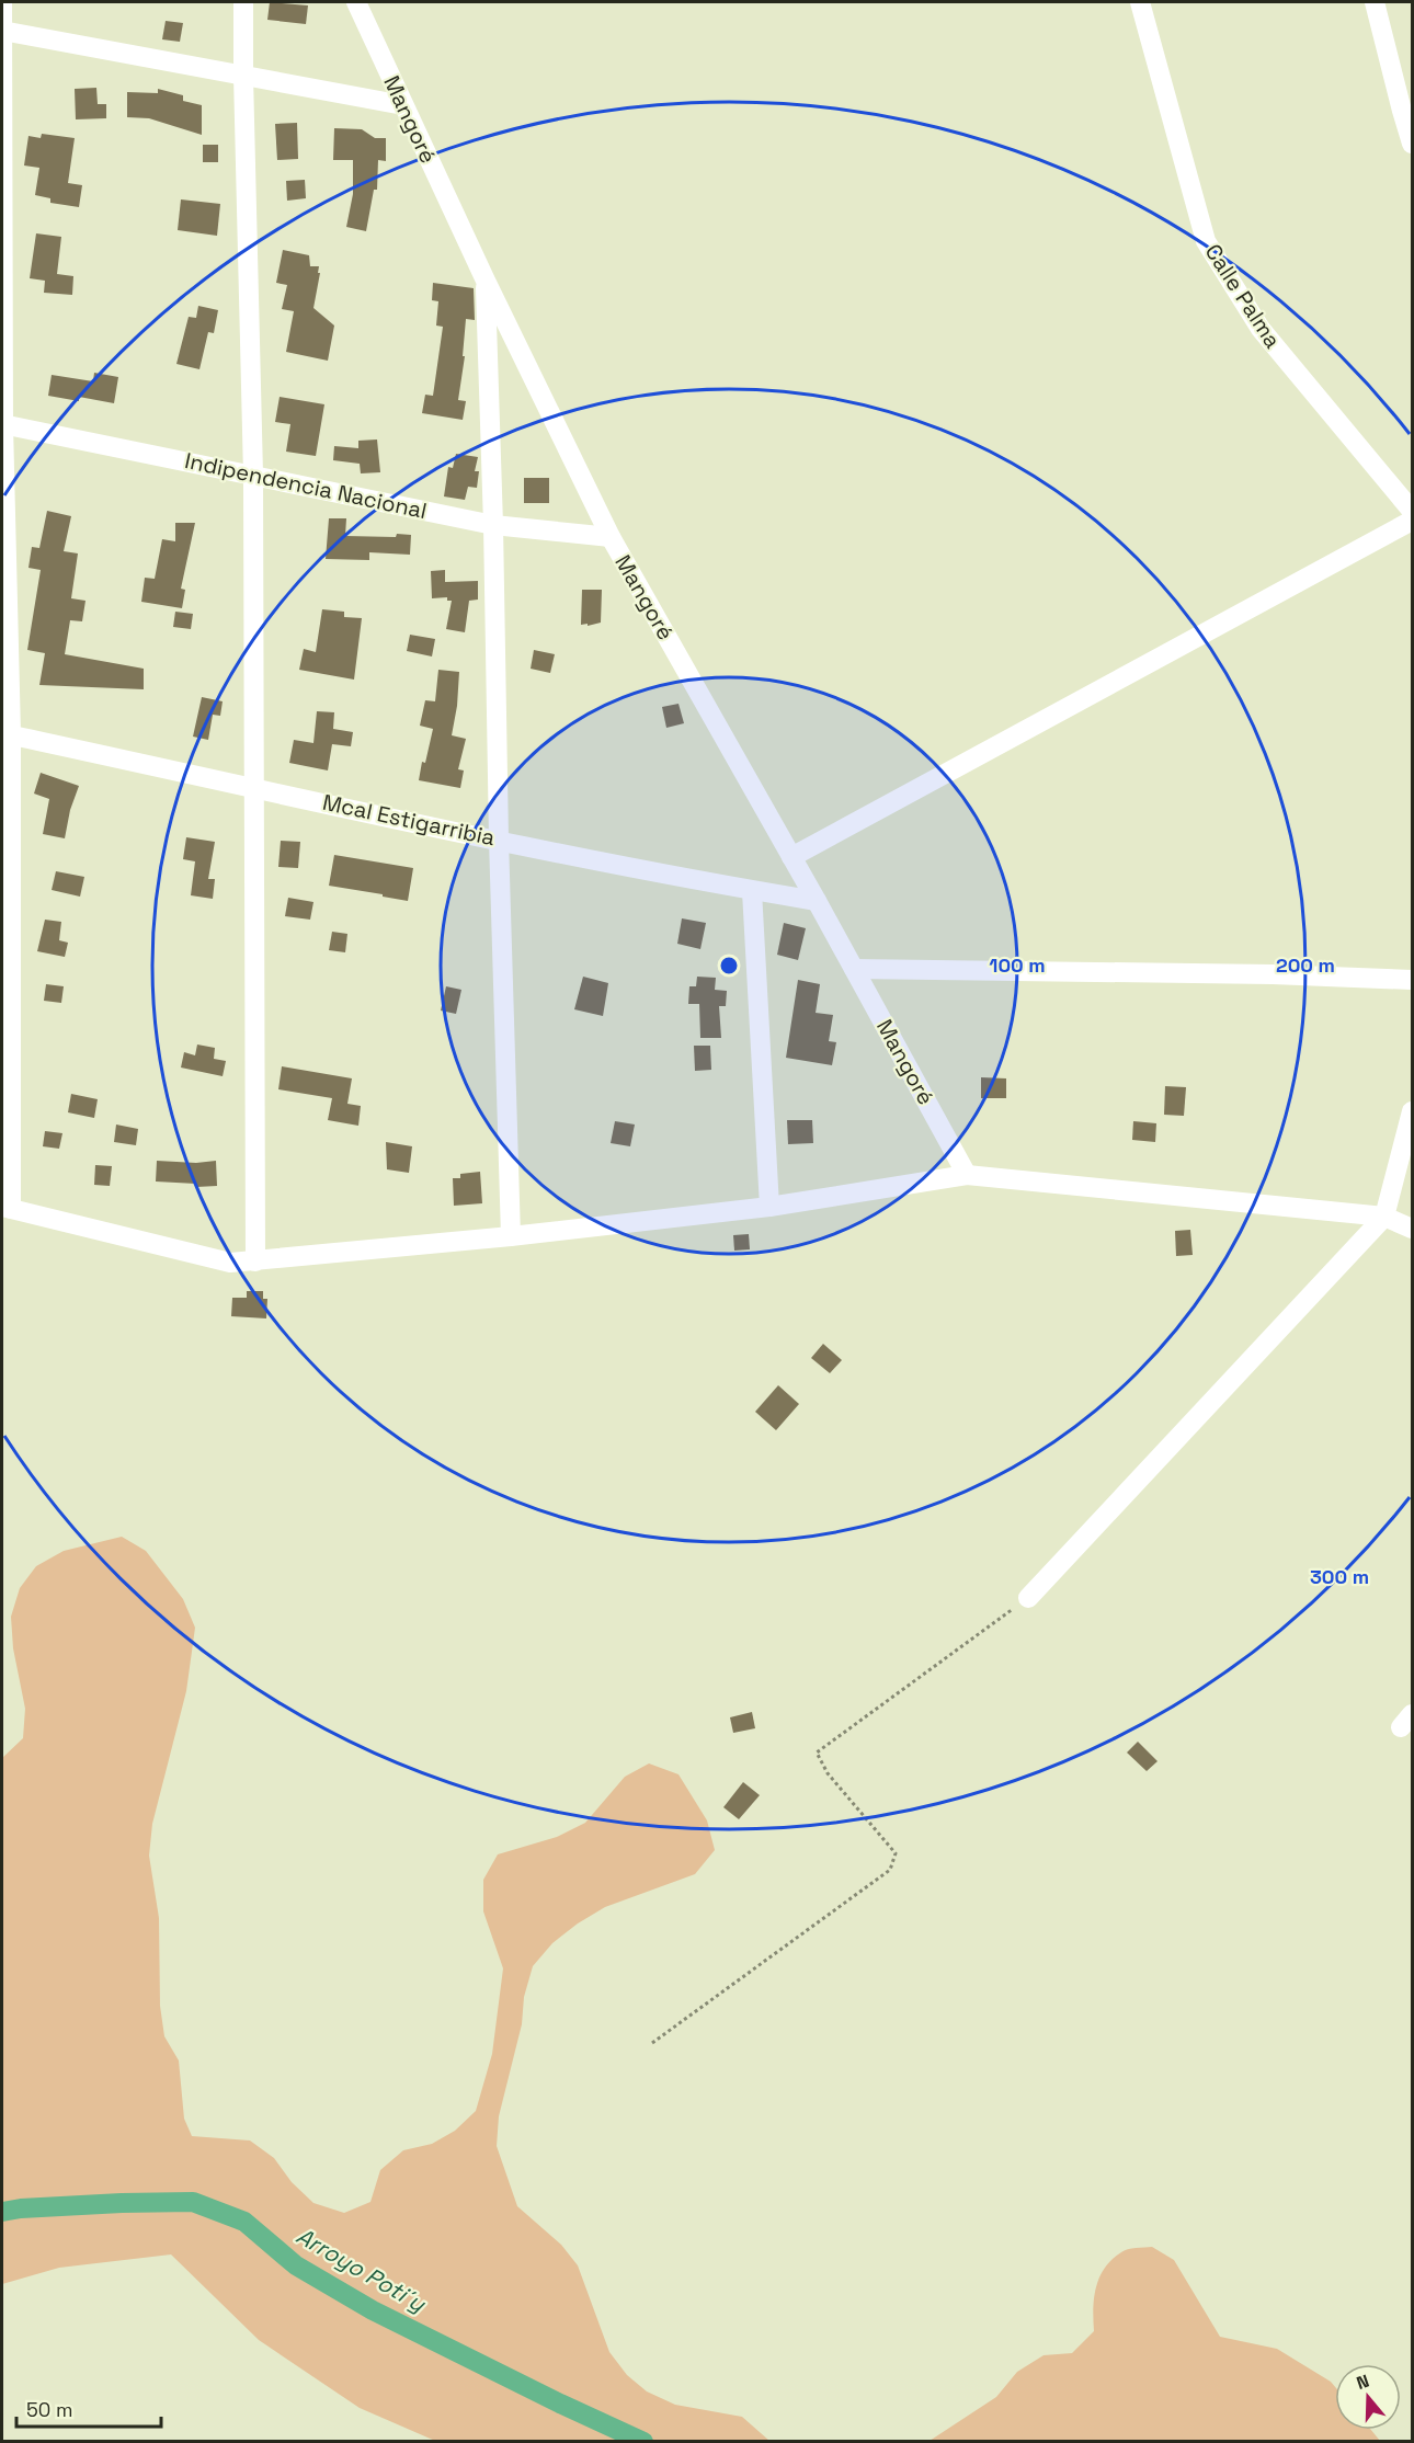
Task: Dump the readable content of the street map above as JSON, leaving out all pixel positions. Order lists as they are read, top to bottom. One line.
{"streets":{"street":["Mangoré","Calle Palma","Indipendencia Nacional","Mcal Estigarribia"]},"crossings":[["Mangoré","Indipendencia Nacional"],["Mangoré","Mcal Estigarribia"]],"water":["Arroyo Poti´y"],"scale_bar":"50 m","north":"top","rings":["100 m","200 m","300 m"]}
